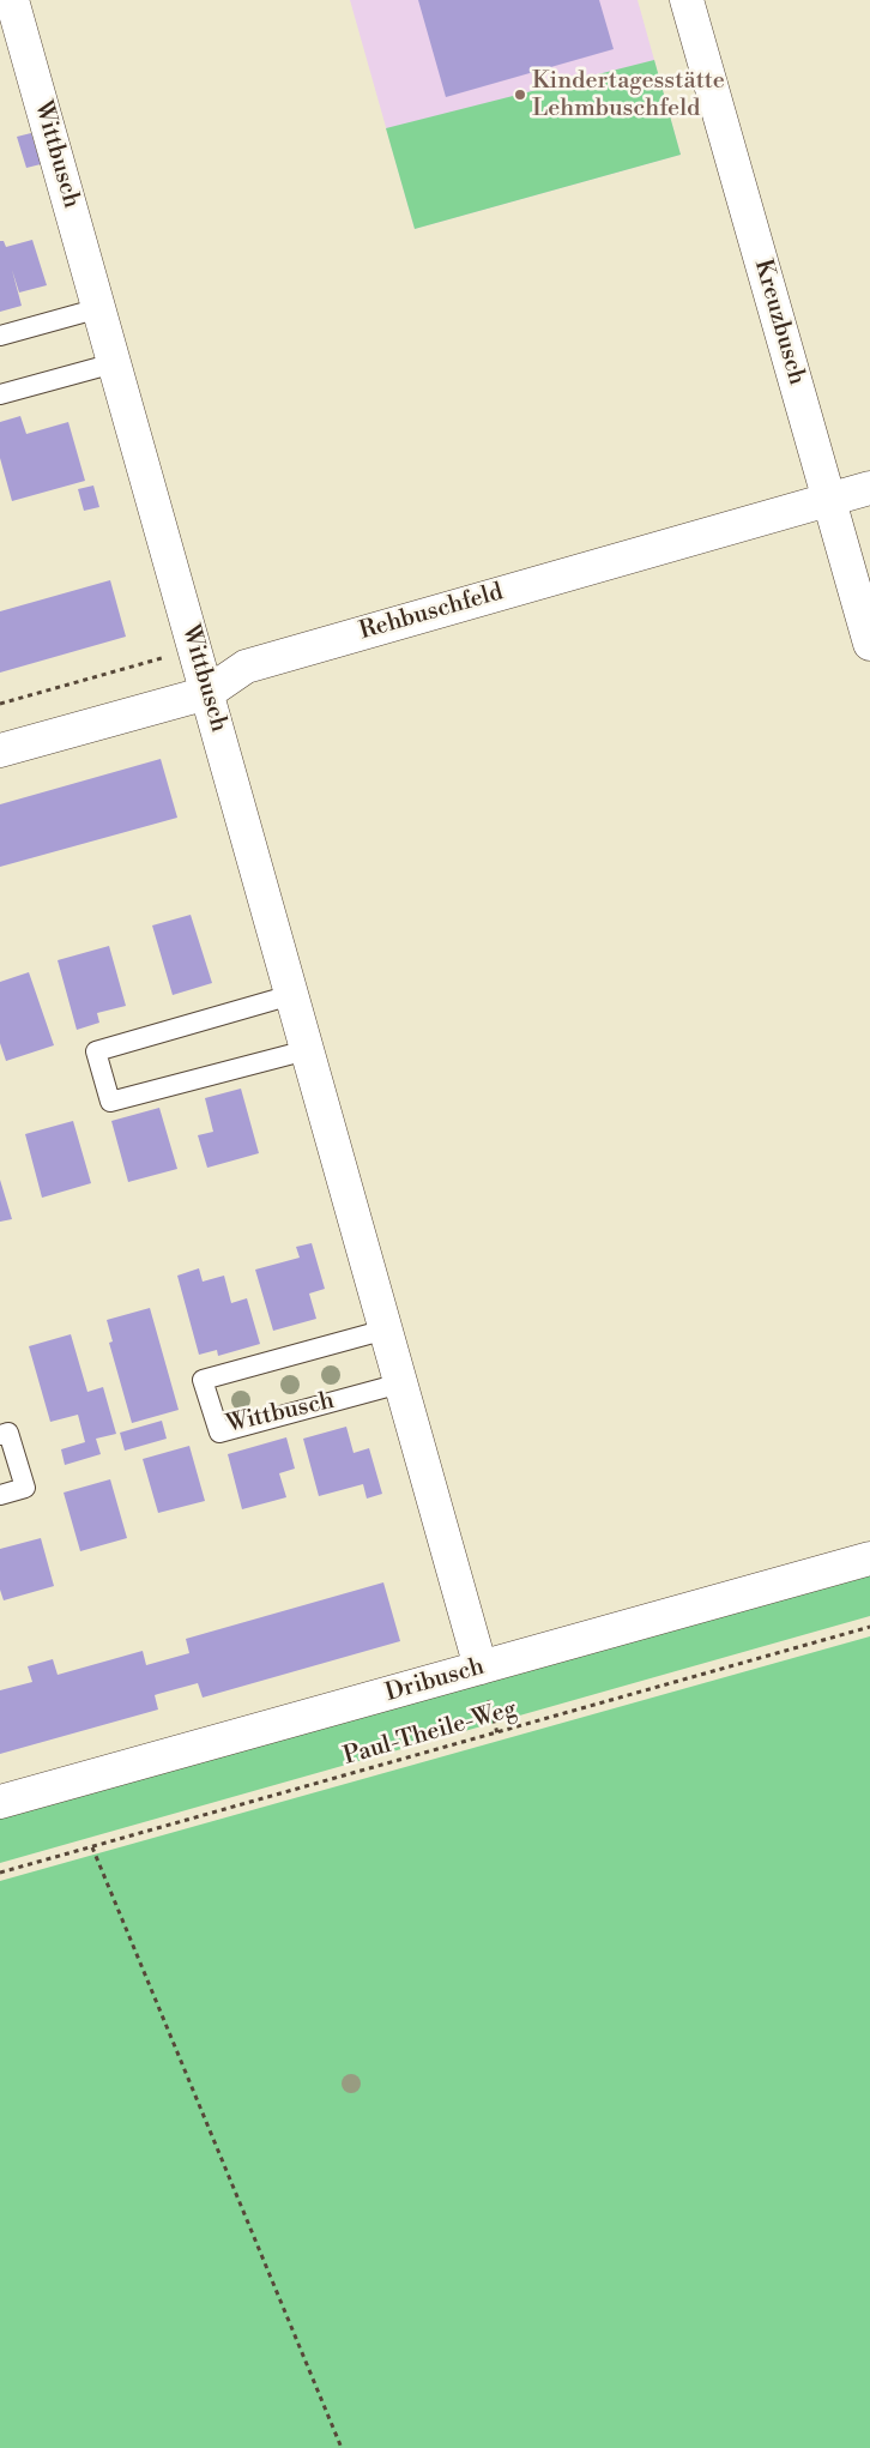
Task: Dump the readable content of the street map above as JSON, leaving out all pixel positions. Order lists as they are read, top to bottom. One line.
{"streets":{"street":["Wittbusch","Kreuzbusch","Rehbuschfeld","Dribusch"],"path":["Paul-Theile-Weg"]},"crossings":[["Wittbusch","Rehbuschfeld"],["Wittbusch","Dribusch"],["Kreuzbusch","Rehbuschfeld"]],"places":["Kindertagesstätte Lehmbuschfeld"]}
